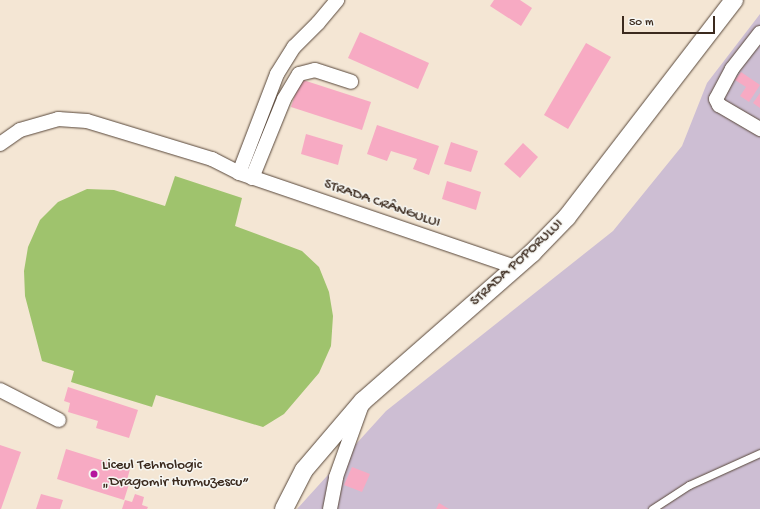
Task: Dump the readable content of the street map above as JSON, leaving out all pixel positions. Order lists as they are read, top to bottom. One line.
{"streets":{"street":["STRADA CRÂNGULUI","STRADA POPORULUI"]},"crossings":[["STRADA CRÂNGULUI","STRADA POPORULUI"]],"places":["Liceul Tehnologic „Dragomir Hurmuzescu”"],"scale_bar":"50 m"}
